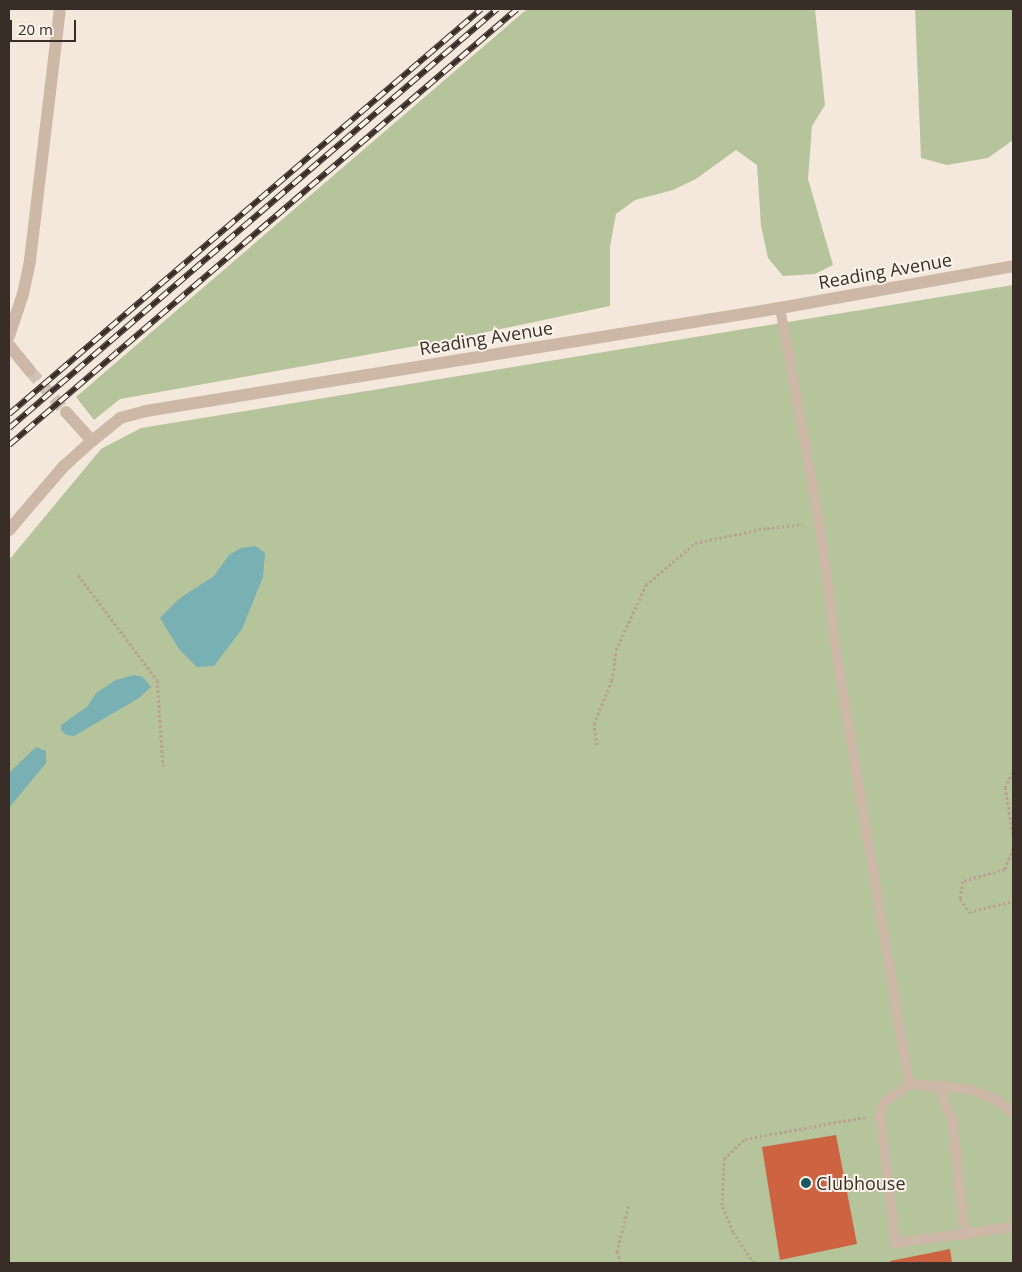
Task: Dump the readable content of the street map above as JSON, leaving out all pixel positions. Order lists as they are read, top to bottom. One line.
{"streets":{"street":["Reading Avenue"]},"places":["Clubhouse"],"scale_bar":"20 m"}
